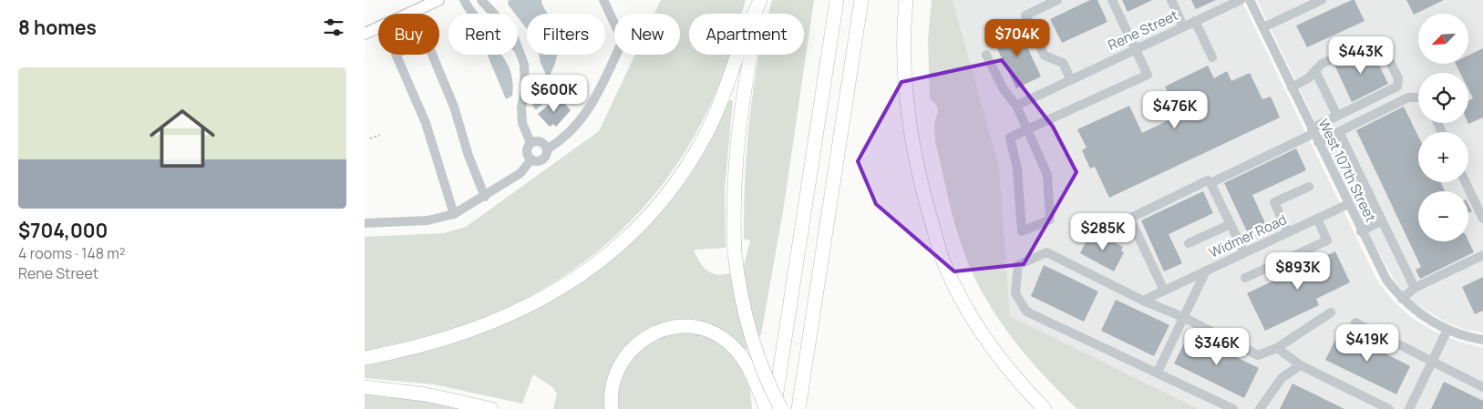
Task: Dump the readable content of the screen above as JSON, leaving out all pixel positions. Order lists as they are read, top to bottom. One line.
{"streets":{"street":["Rene Street","West 107th Street","Widmer Road"]},"crossings":[["West 107th Street","Widmer Road"]],"north":"bottom left","page":{"heading":"8 homes","map_buttons":["+","−"],"chip":["Buy","Rent","Filters","New","Apartment"],"price":["$704K","$443K","$600K","$476K","$285K","$893K","$419K","$346K"],"list":[{"name":"$704,000","note":"4 rooms · 148 m² · Rene Street"}]}}
